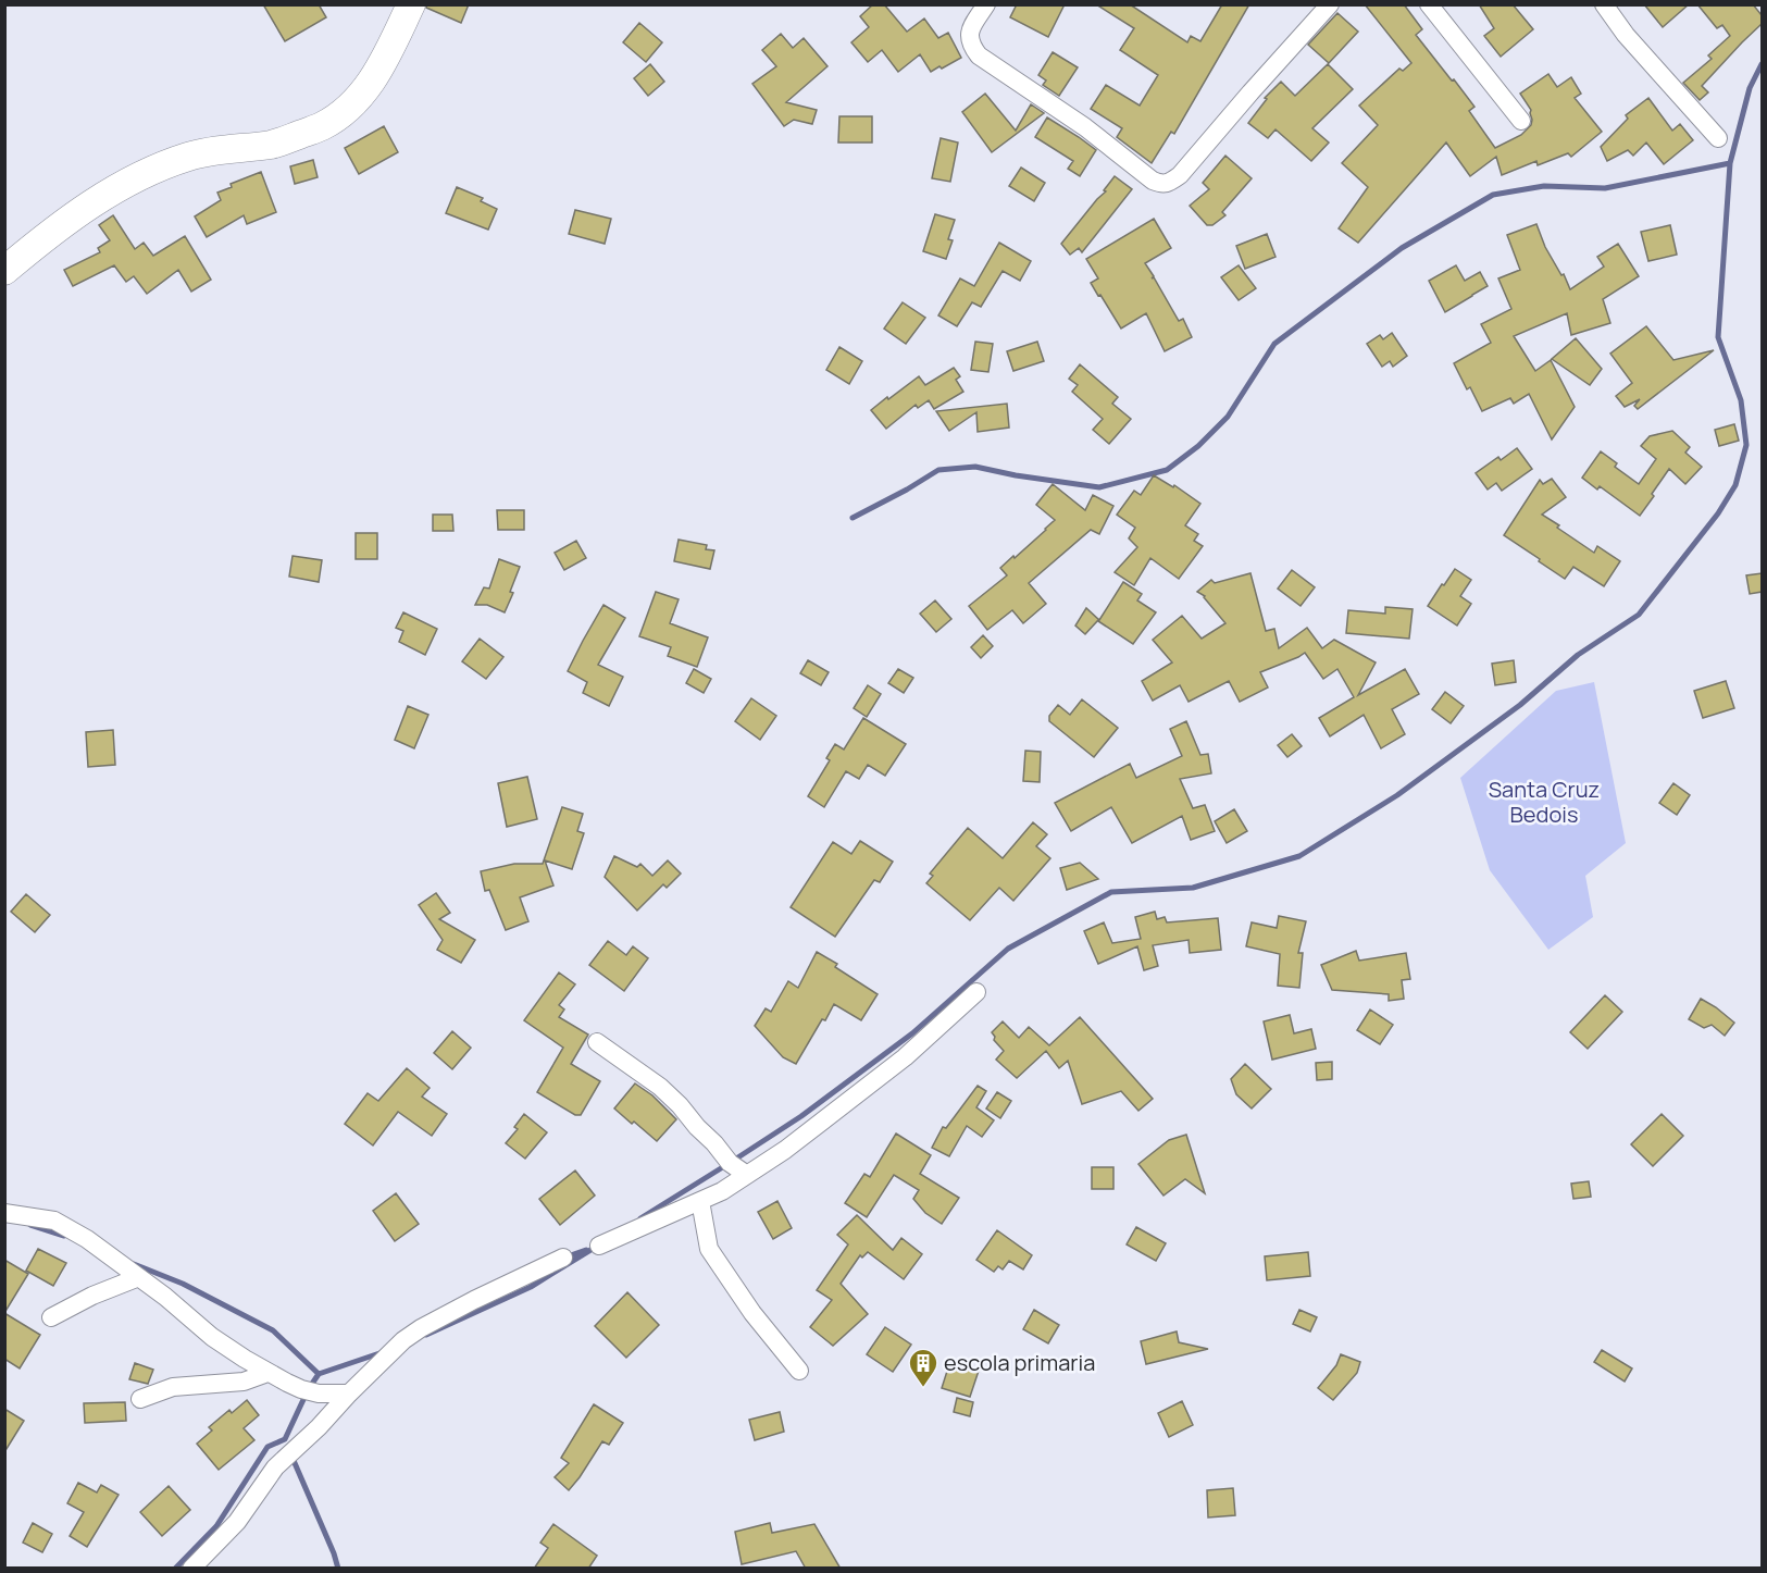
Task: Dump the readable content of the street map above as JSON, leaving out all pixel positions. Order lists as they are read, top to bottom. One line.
{"parks":["Santa Cruz Bedois"],"places":{"building":["escola primaria"]}}
